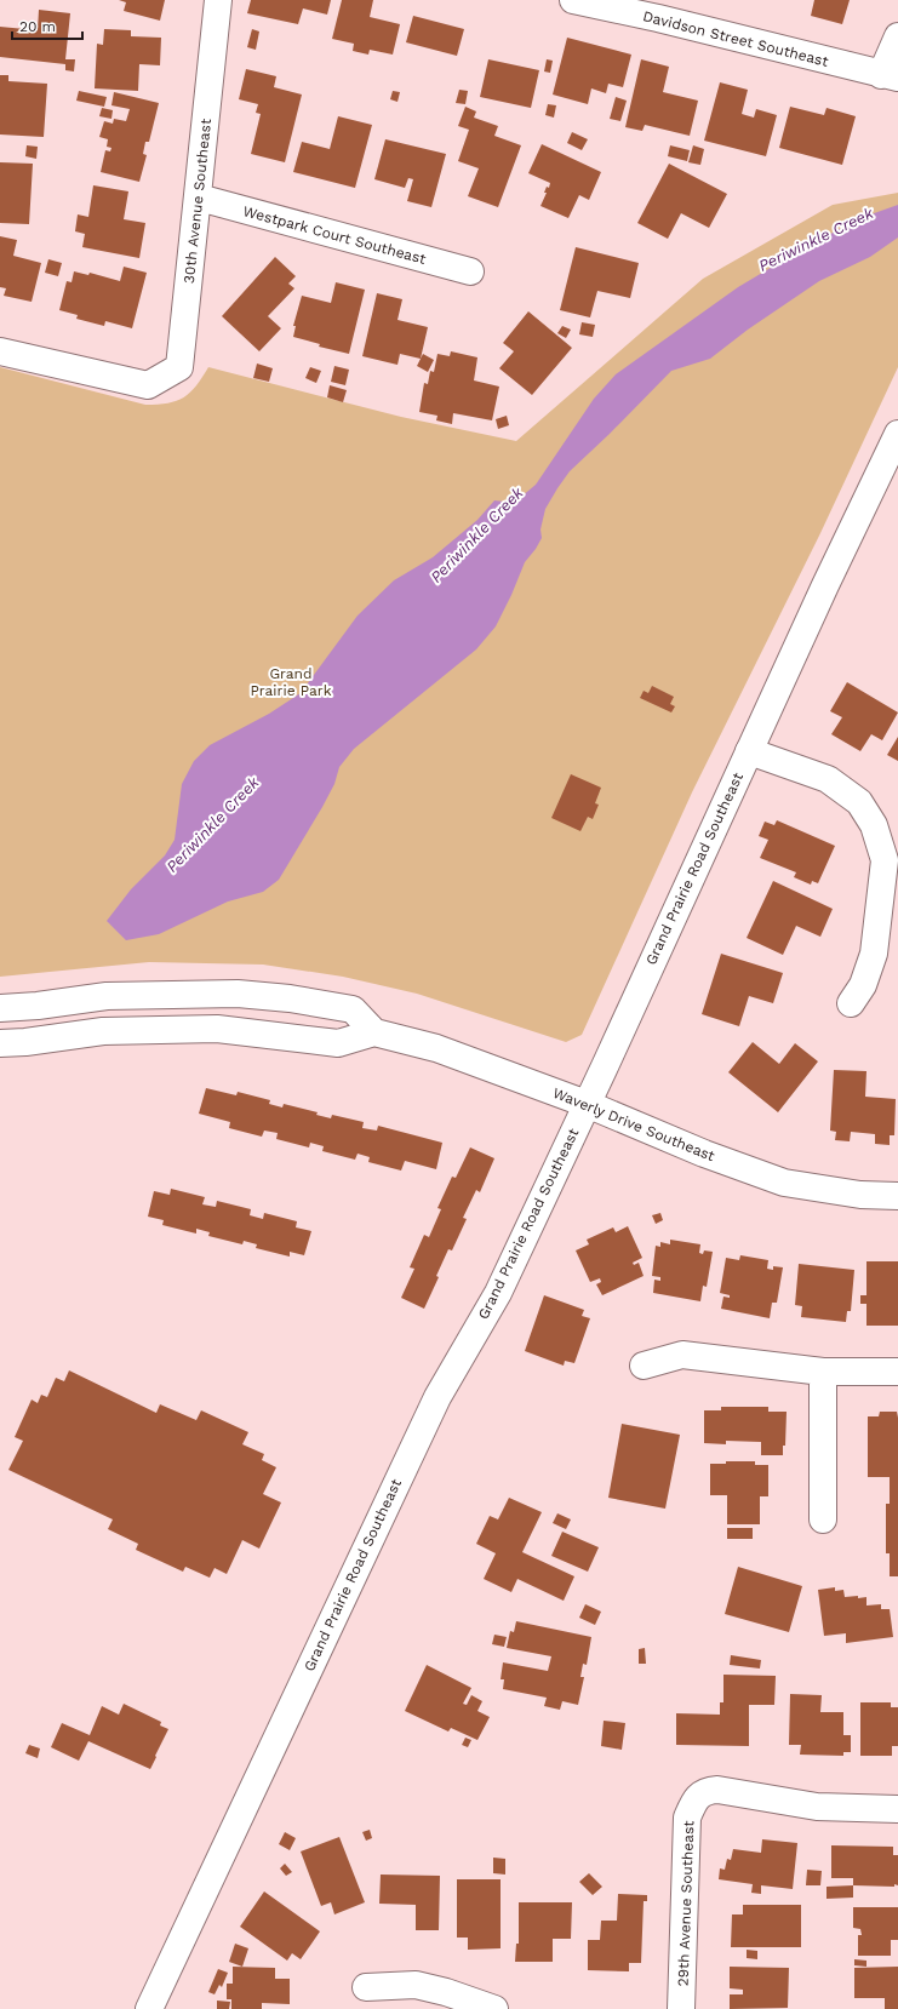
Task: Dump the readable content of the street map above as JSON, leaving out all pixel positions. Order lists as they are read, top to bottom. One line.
{"streets":{"main road":["Davidson Street Southeast","30th Avenue Southeast","Westpark Court Southeast","Grand Prairie Road Southeast","Waverly Drive Southeast","29th Avenue Southeast"]},"crossings":[["30th Avenue Southeast","Westpark Court Southeast"],["Grand Prairie Road Southeast","Waverly Drive Southeast"]],"water":["Periwinkle Creek"],"parks":["Grand Prairie Park"],"scale_bar":"20 m"}
